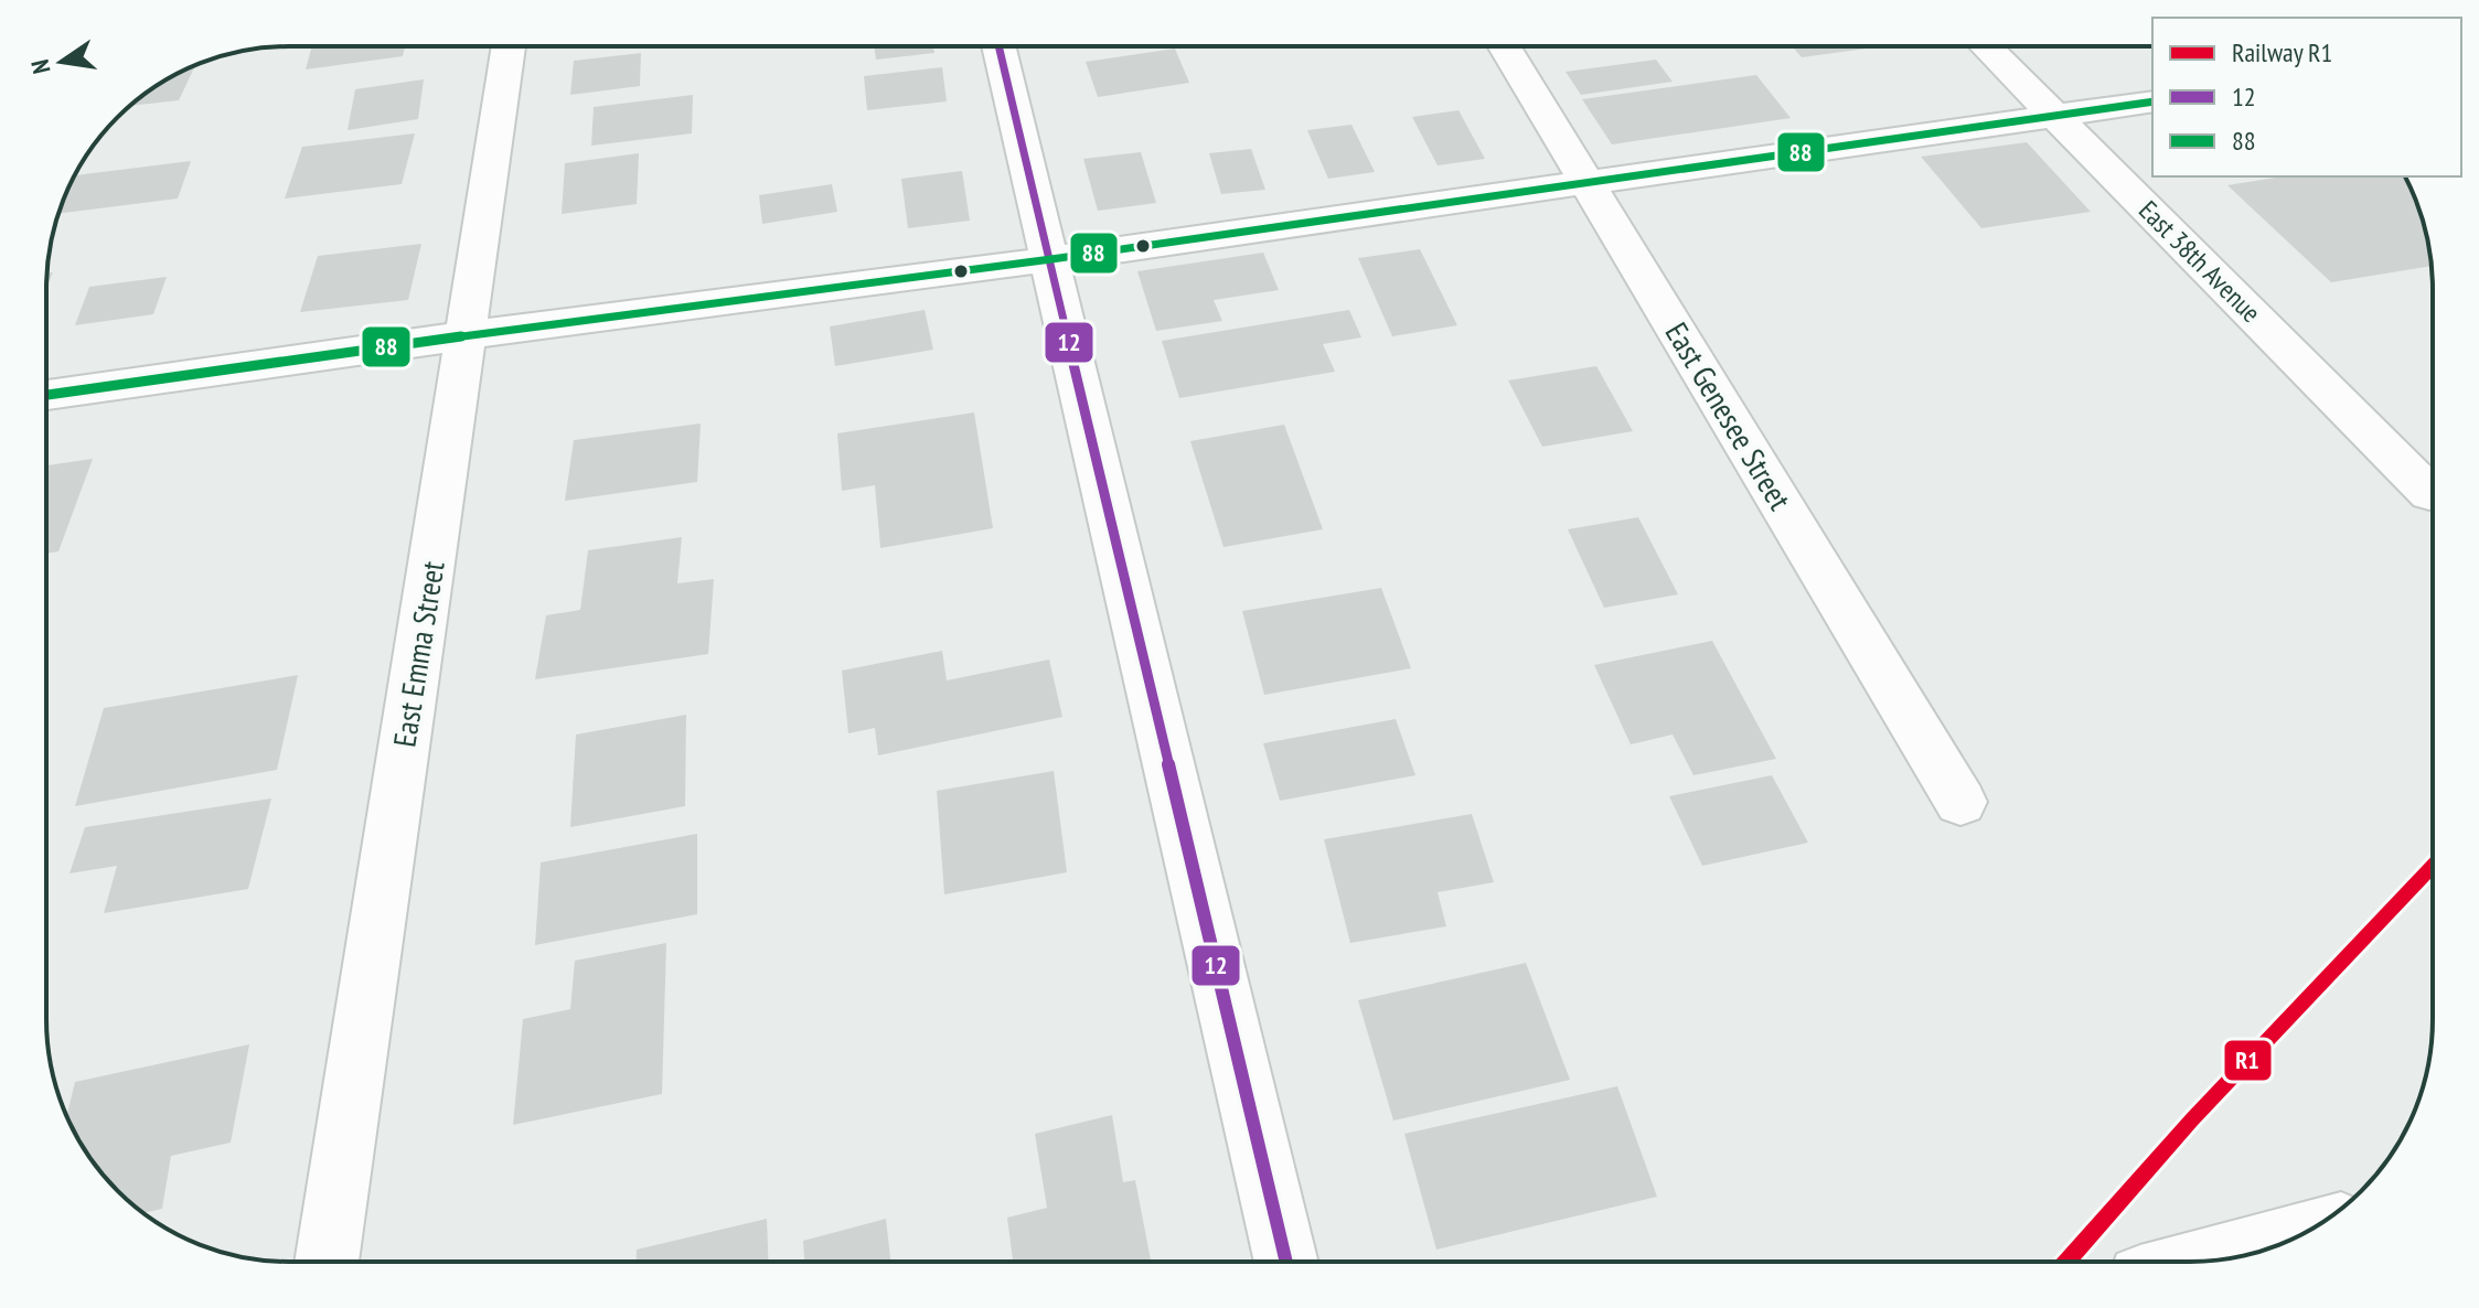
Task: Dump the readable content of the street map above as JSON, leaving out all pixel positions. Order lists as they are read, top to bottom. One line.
{"streets":{"street":["East 38th Avenue","East Genesee Street","East Emma Street"]},"lines":["transit line 12","transit line 88","rail line R1"],"legend":["Railway R1","12","88"],"north":"left"}
